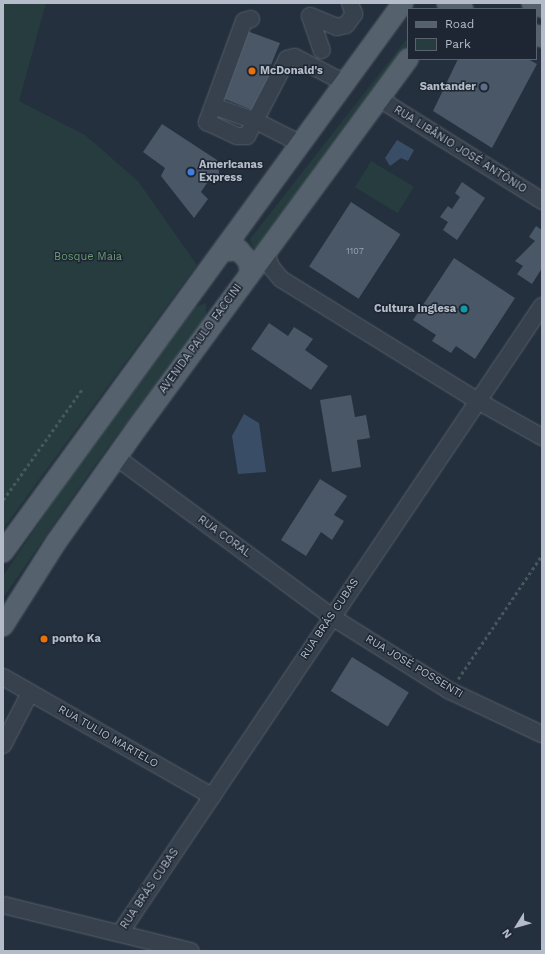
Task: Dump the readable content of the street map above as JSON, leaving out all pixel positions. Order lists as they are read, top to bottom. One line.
{"streets":{"main road":["AVENIDA PAULO FACCINI"],"street":["RUA LIBÂNIO JOSÉ ANTÔNIO","RUA CORAL","RUA BRÁS CUBAS","RUA JOSÉ POSSENTI","RUA TULIO MARTELO"]},"crossings":[["RUA LIBÂNIO JOSÉ ANTÔNIO","AVENIDA PAULO FACCINI"],["AVENIDA PAULO FACCINI","RUA CORAL"],["RUA CORAL","RUA BRÁS CUBAS"],["RUA CORAL","RUA JOSÉ POSSENTI"],["RUA BRÁS CUBAS","RUA JOSÉ POSSENTI"],["RUA BRÁS CUBAS","RUA TULIO MARTELO"]],"parks":["Bosque Maia"],"places":["McDonald's","Santander","Americanas Express","Cultura Inglesa","ponto Ka"],"house_numbers":["1107"],"legend":["Road","Park"],"north":"bottom left"}
